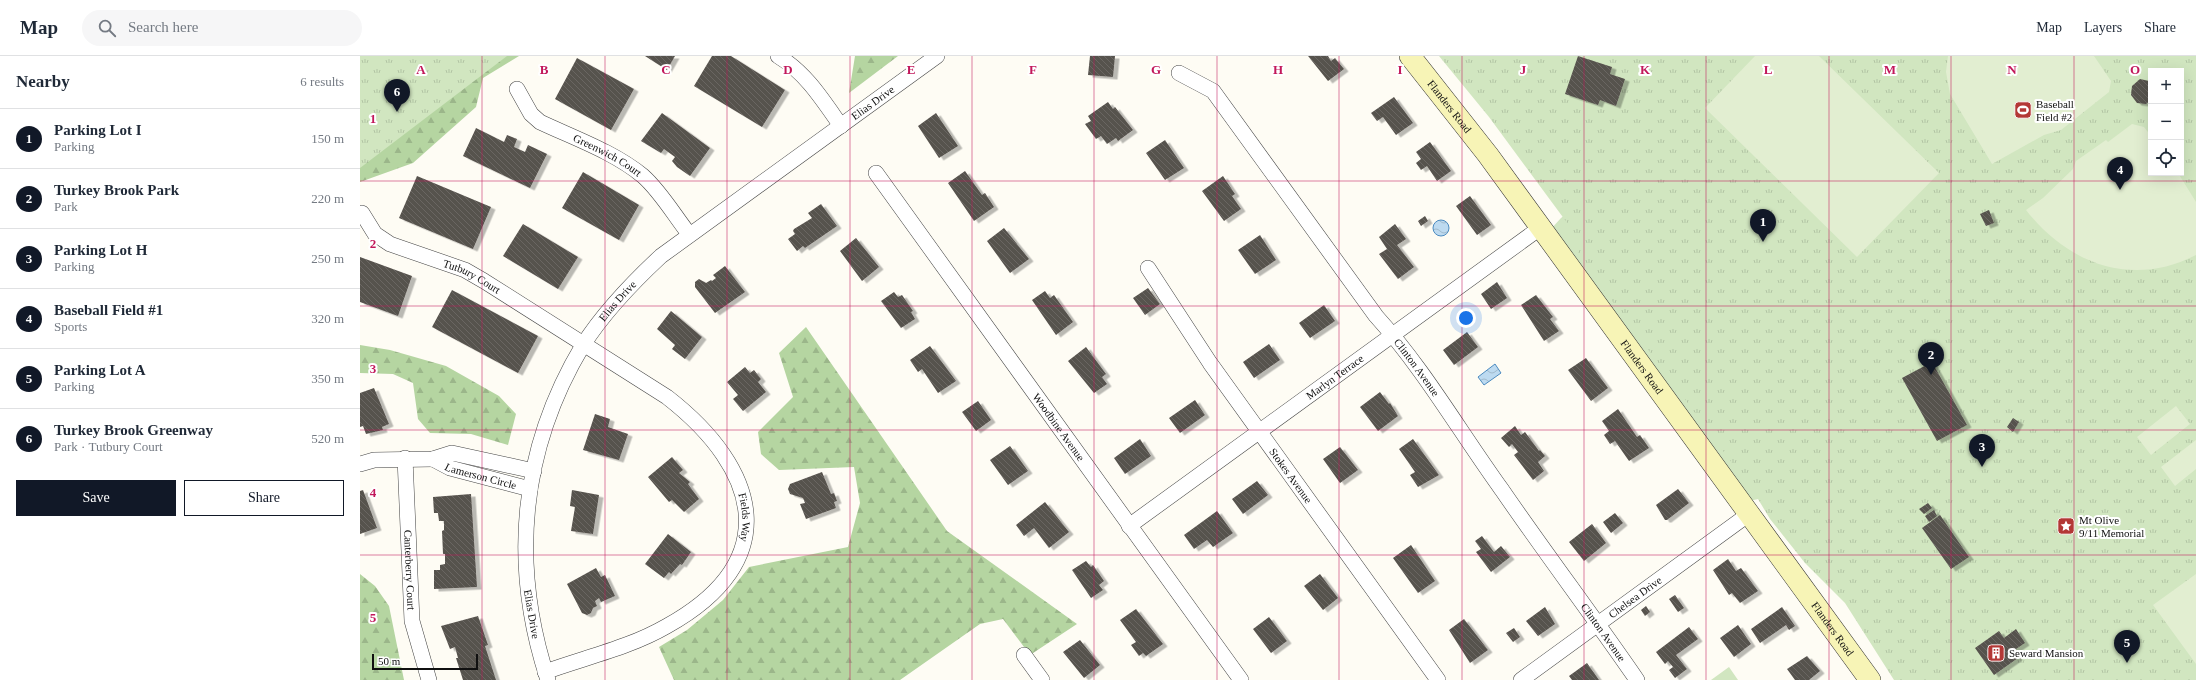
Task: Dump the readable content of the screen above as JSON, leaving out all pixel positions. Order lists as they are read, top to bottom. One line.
{"streets":{"main road":["Flanders Road"],"street":["Elias Drive","Greenwich Court","Tutbury Court","Clinton Avenue","Marlyn Terrace","Woodbine Avenue","Lamerson Circle","Stokes Avenue","Fields Way","Canterberry Court","Chelsea Drive"]},"crossings":[["Elias Drive","Greenwich Court"],["Elias Drive","Tutbury Court"],["Elias Drive","Lamerson Circle"],["Elias Drive","Fields Way"],["Flanders Road","Marlyn Terrace"],["Flanders Road","Chelsea Drive"],["Tutbury Court","Fields Way"],["Clinton Avenue","Marlyn Terrace"],["Clinton Avenue","Chelsea Drive"],["Marlyn Terrace","Woodbine Avenue"],["Marlyn Terrace","Stokes Avenue"],["Lamerson Circle","Canterberry Court"]],"places":{"sports":["Baseball Field #2"],"place":["Mt Olive 9/11 Memorial"],"building":["Seward Mansion"]},"scale_bar":"50 m","page":{"header":"Map","search":"Search here","nav":["Map","Layers","Share"],"heading":["Nearby","6 results"],"map_buttons":["+","−"],"pins":["6","4","1","2","3","5"],"list":[{"mark":"1","name":"Parking Lot I","note":"Parking","value":"150 m"},{"mark":"2","name":"Turkey Brook Park","note":"Park","value":"220 m"},{"mark":"3","name":"Parking Lot H","note":"Parking","value":"250 m"},{"mark":"4","name":"Baseball Field #1","note":"Sports","value":"320 m"},{"mark":"5","name":"Parking Lot A","note":"Parking","value":"350 m"},{"mark":"6","name":"Turkey Brook Greenway","note":"Park · Tutbury Court","value":"520 m"}],"buttons":["Save","Share"],"scale":"50 m"},"grid":{"columns":["A","B","C","D","E","F","G","H","I","J","K","L","M","N","O"],"rows":["1","2","3","4","5"]}}
